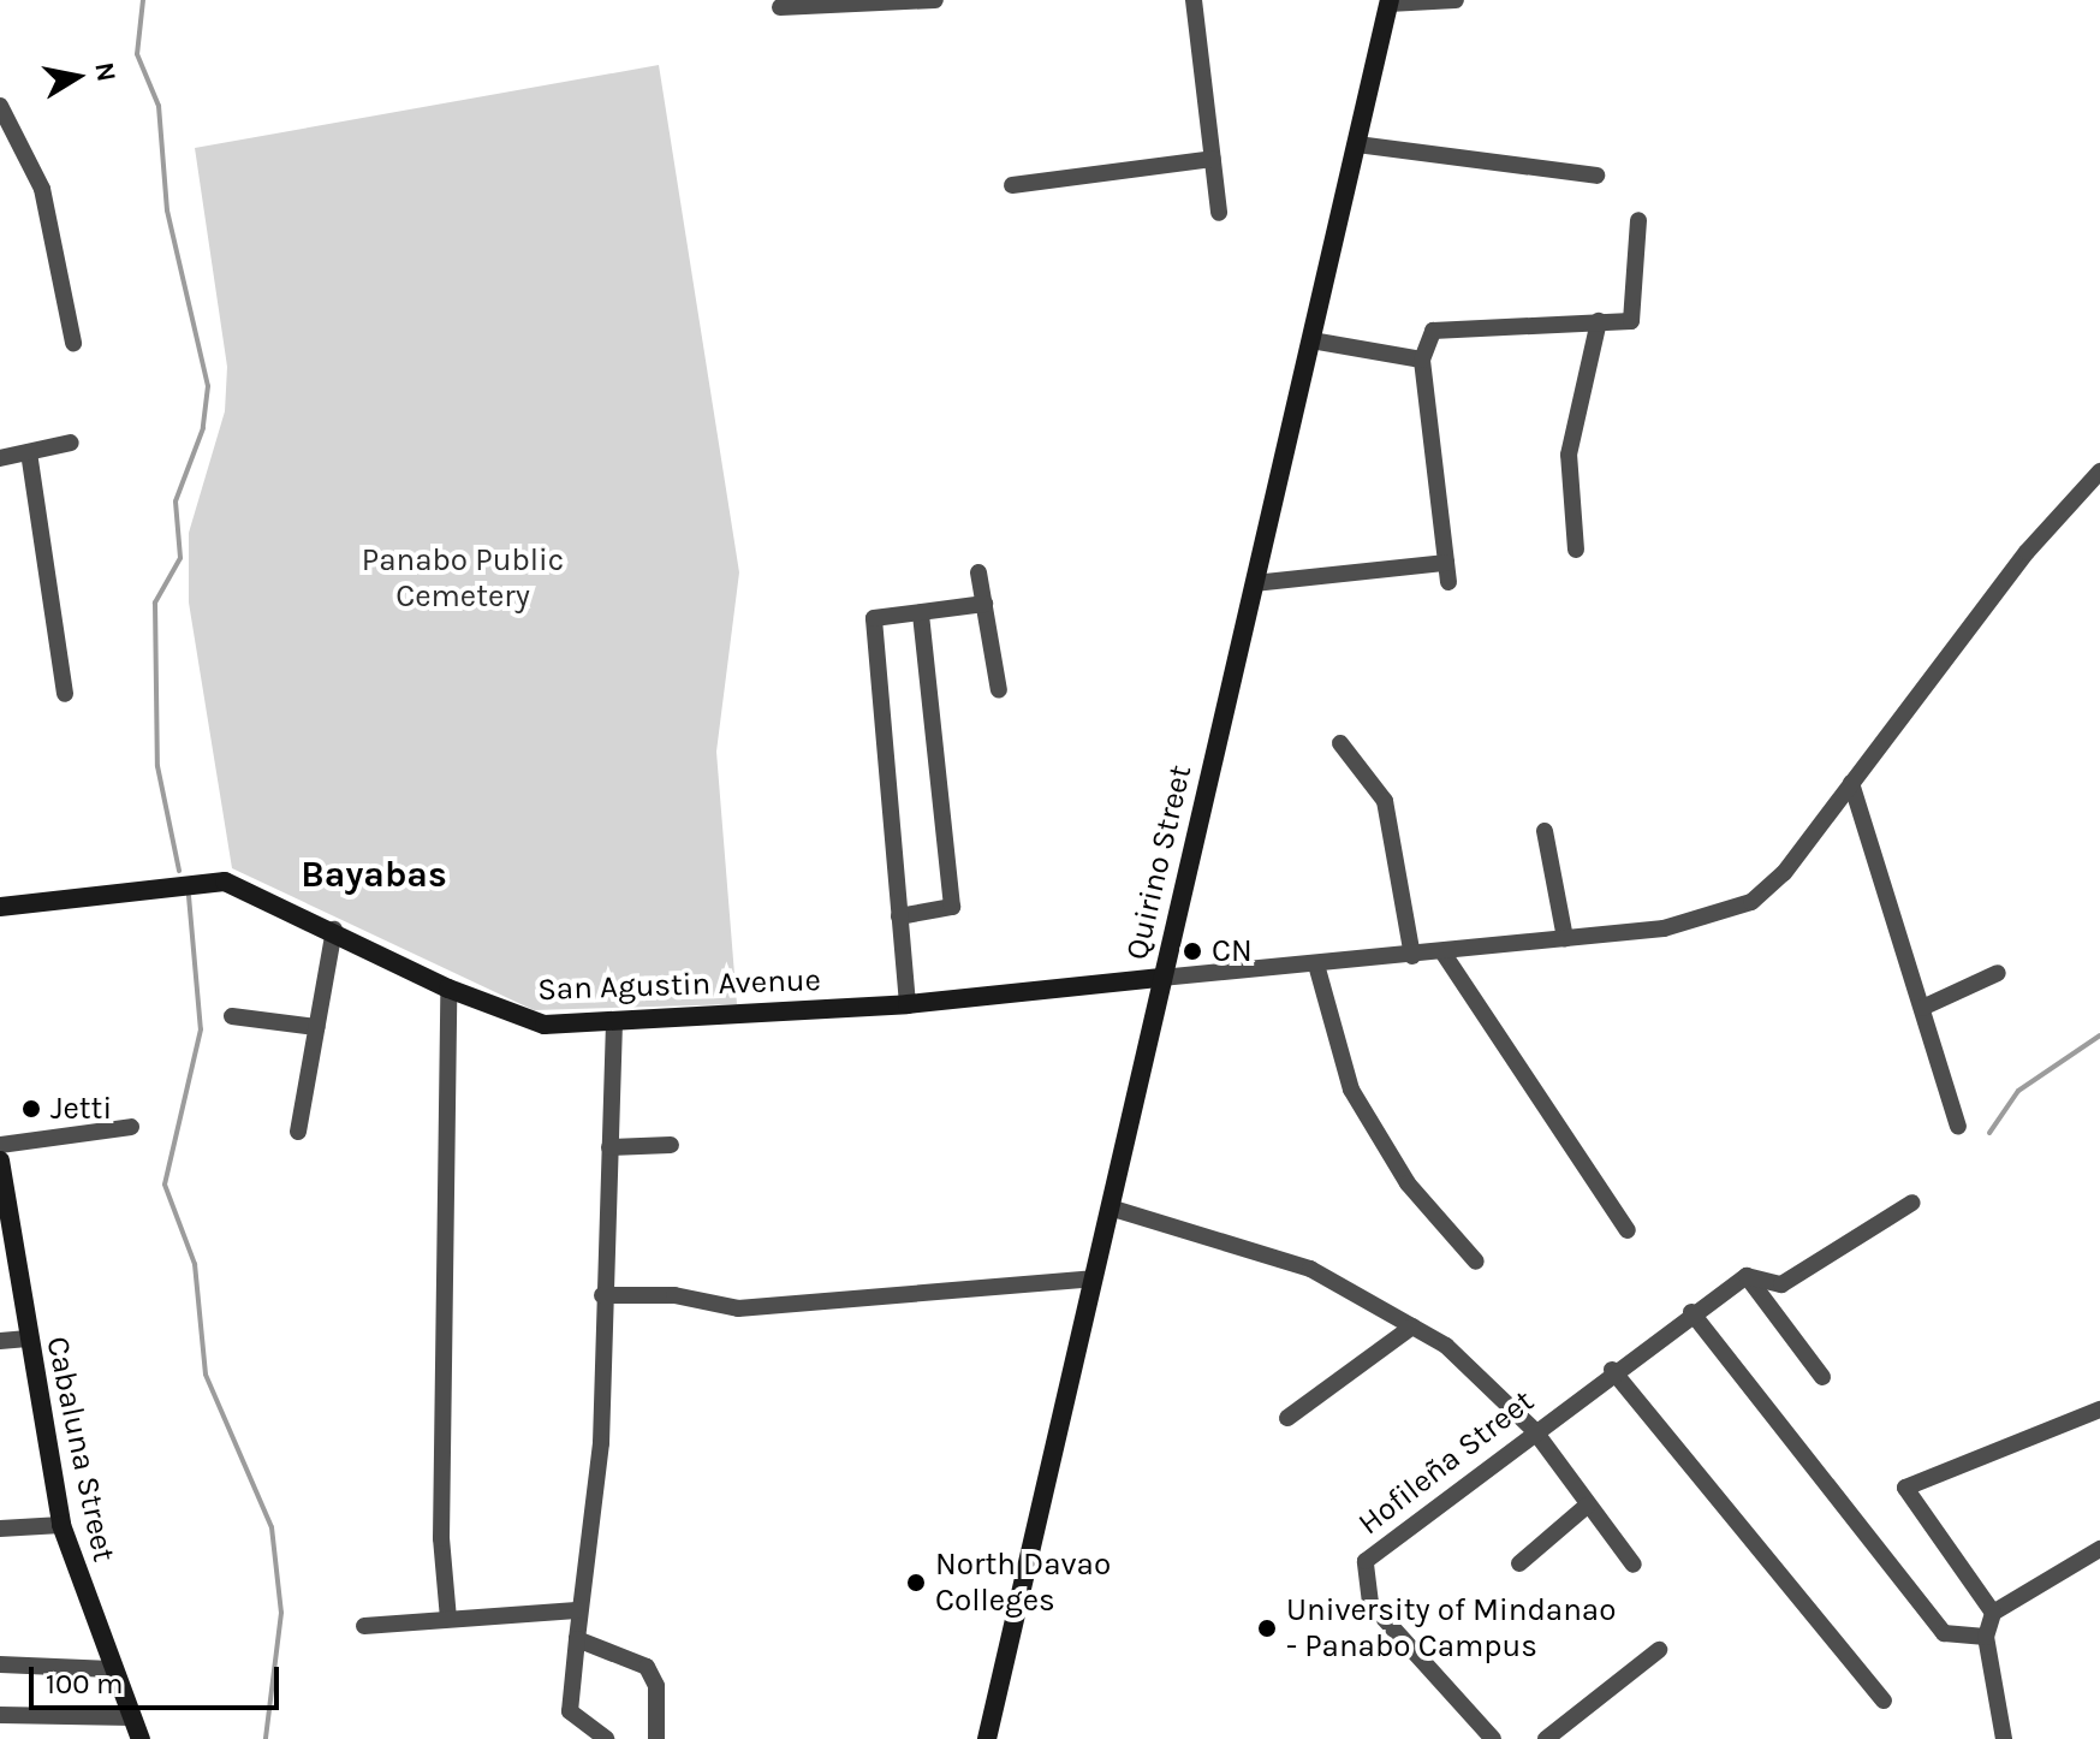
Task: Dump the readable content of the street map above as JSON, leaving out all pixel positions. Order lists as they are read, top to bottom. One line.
{"streets":{"street":["Quirino Street","San Agustin Avenue","Cabaluna Street","Hofileña Street"]},"crossings":[["Quirino Street","San Agustin Avenue"]],"districts":["Bayabas"],"parks":["Panabo Public Cemetery"],"places":["CN","Jetti","North Davao Colleges","University of Mindanao - Panabo Campus"],"scale_bar":"100 m","north":"right"}
